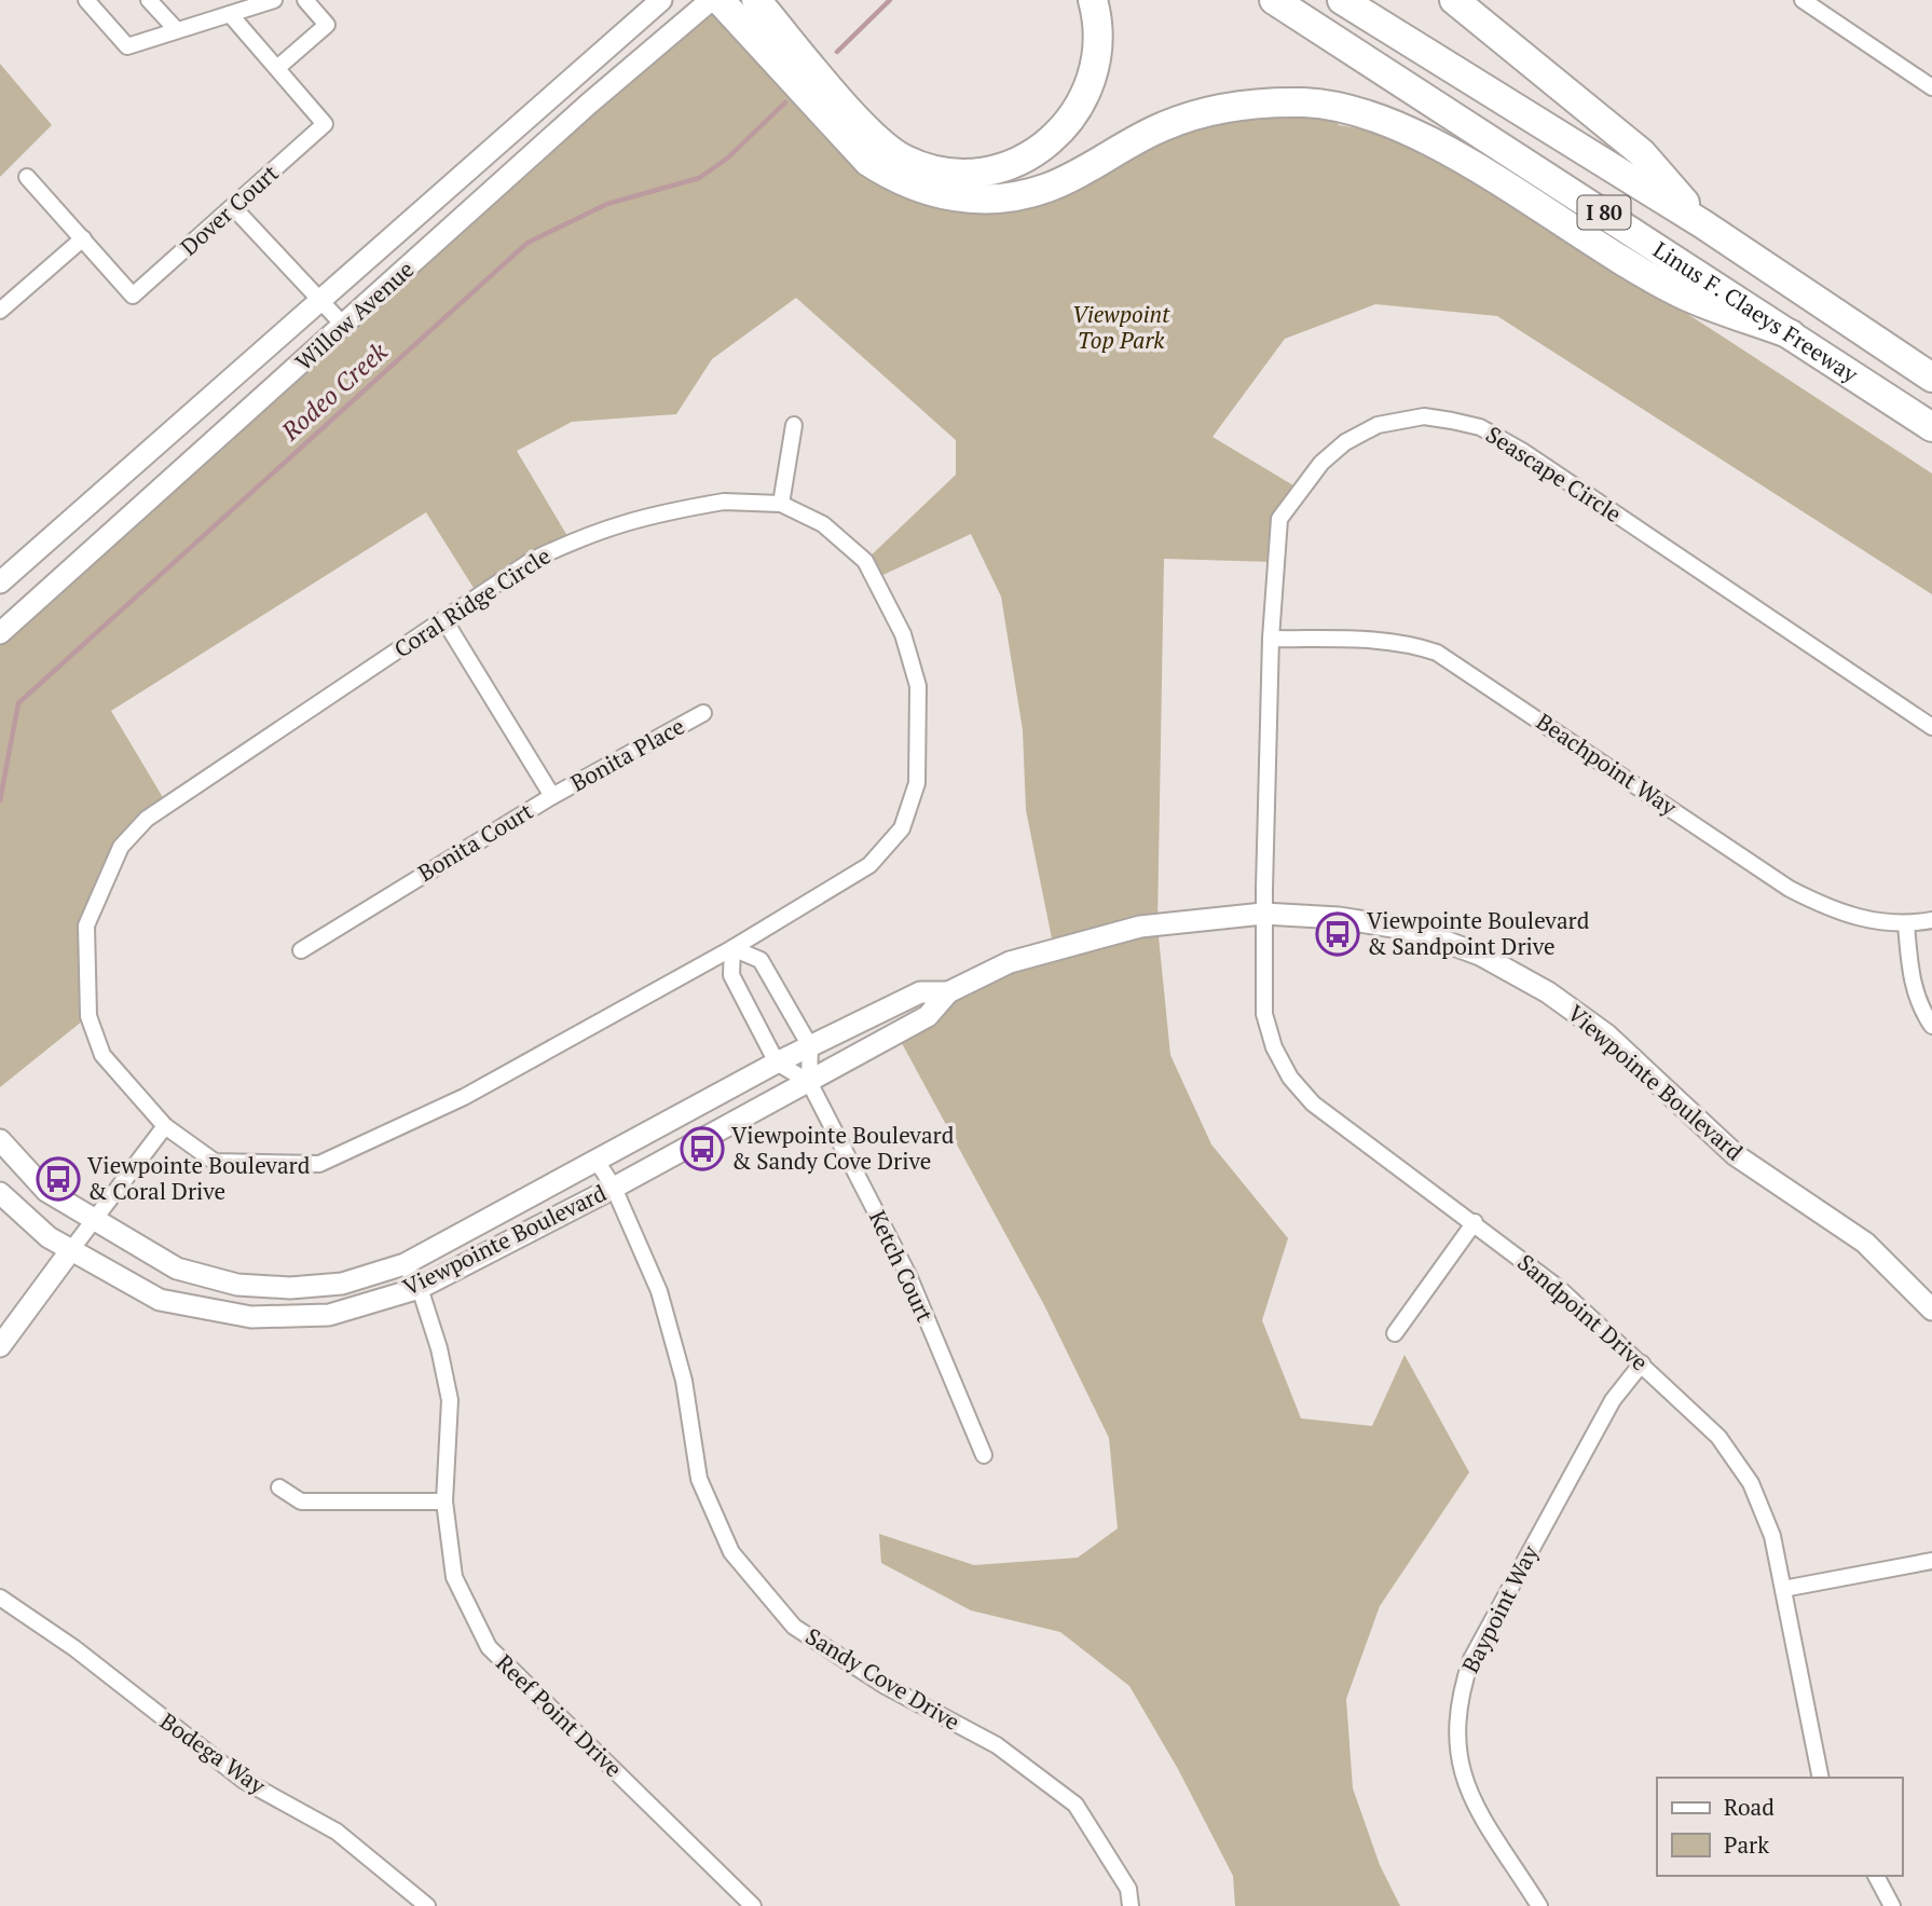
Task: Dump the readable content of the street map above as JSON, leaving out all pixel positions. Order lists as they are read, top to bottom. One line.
{"streets":{"highway":["I 80","Linus F. Claeys Freeway"],"street":["Dover Court","Willow Avenue","Seascape Circle","Coral Ridge Circle","Bonita Place","Beachpoint Way","Bonita Court","Viewpointe Boulevard","Ketch Court","Sandpoint Drive","Baypoint Way","Sandy Cove Drive","Reef Point Drive","Bodega Way"]},"crossings":[["Seascape Circle","Beachpoint Way"],["Seascape Circle","Viewpointe Boulevard"],["Seascape Circle","Sandpoint Drive"],["Coral Ridge Circle","Bonita Court"],["Bonita Place","Bonita Court"],["Viewpointe Boulevard","Ketch Court"],["Viewpointe Boulevard","Sandpoint Drive"],["Viewpointe Boulevard","Sandy Cove Drive"],["Viewpointe Boulevard","Reef Point Drive"],["Sandpoint Drive","Baypoint Way"]],"water":["Rodeo Creek"],"parks":["Viewpoint Top Park"],"places":{"bus stop":["Viewpointe Boulevard & Sandpoint Drive","Viewpointe Boulevard & Sandy Cove Drive","Viewpointe Boulevard & Coral Drive"]},"legend":["Road","Park"]}
